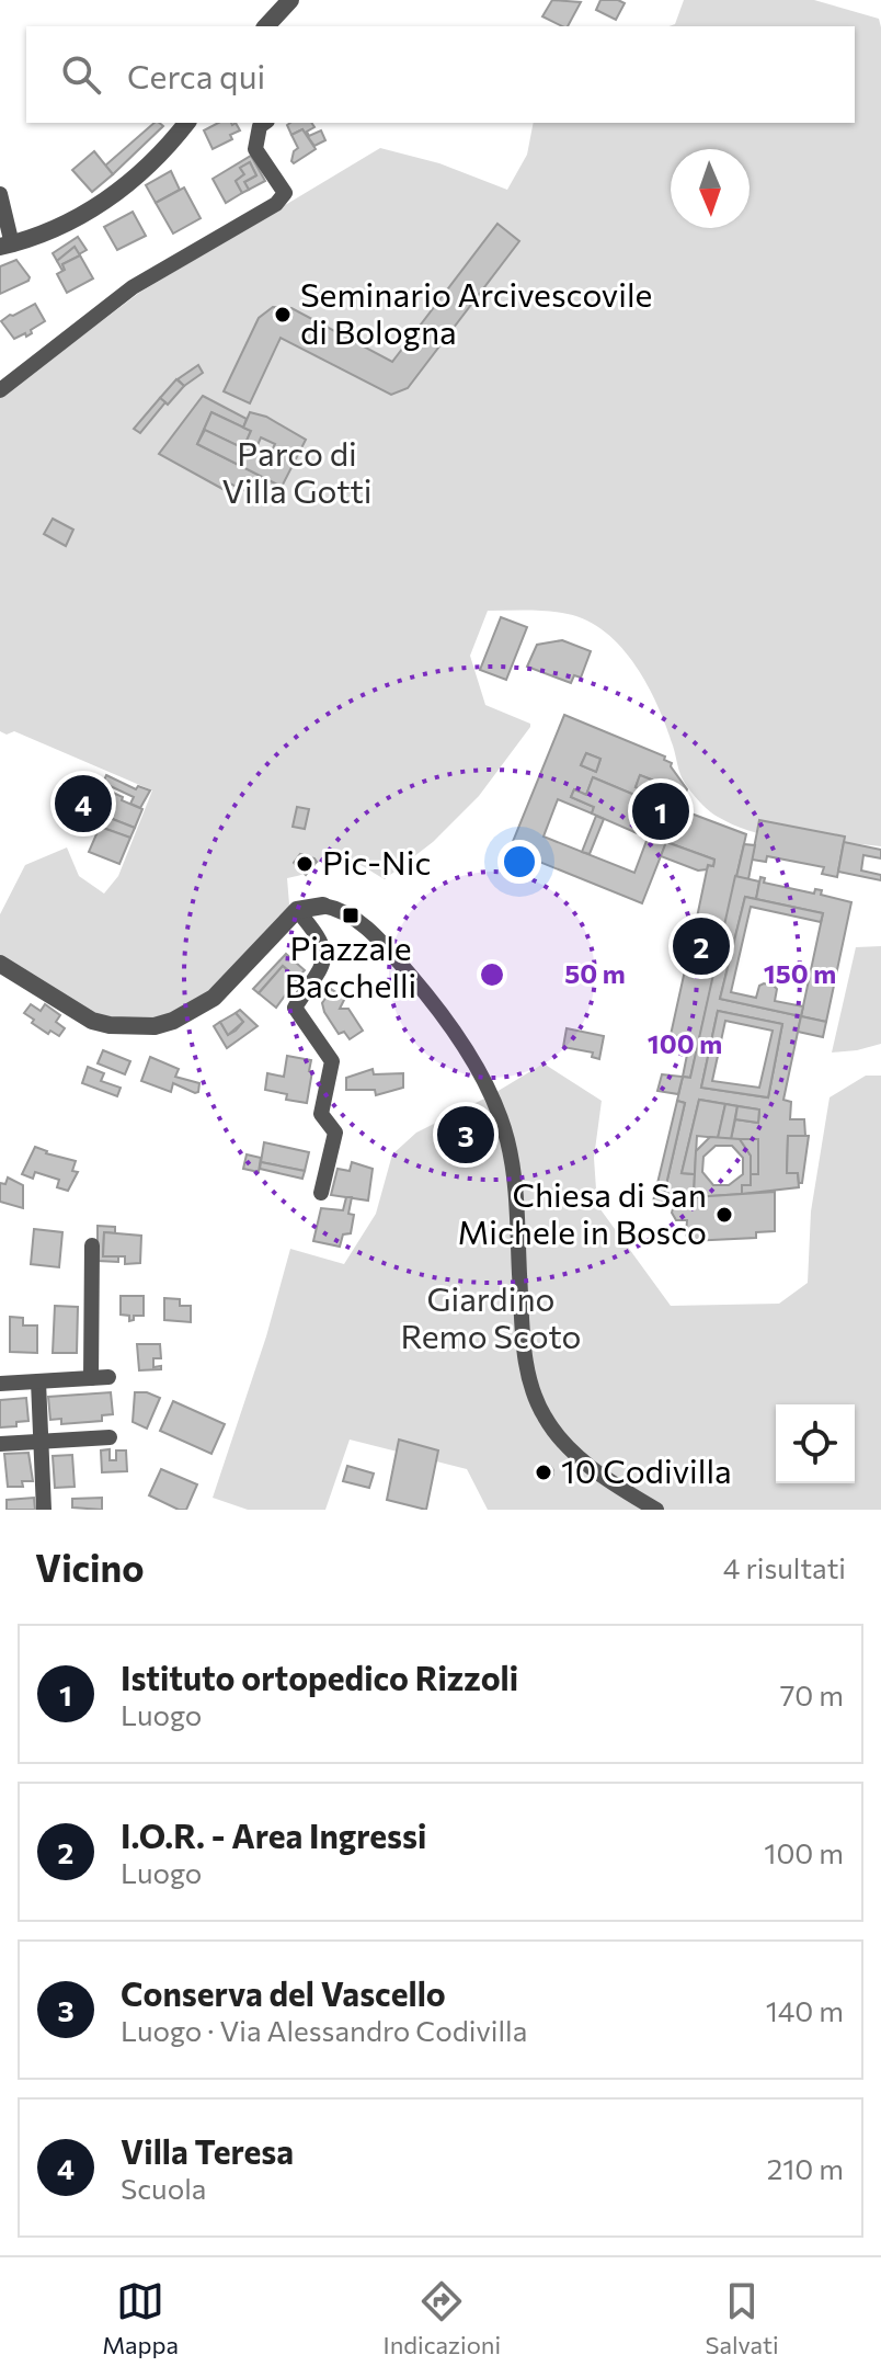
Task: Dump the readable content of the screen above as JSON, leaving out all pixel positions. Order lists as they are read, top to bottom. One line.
{"parks":["Parco di Villa Gotti","Giardino Remo Scoto"],"places":{"other":["Seminario Arcivescovile di Bologna","Pic-Nic","Chiesa di San Michele in Bosco","10 Codivilla"],"transit":["Piazzale Bacchelli"]},"north":"bottom","page":{"search":"Cerca qui","pins":["4","1","2","3"],"heading":["Vicino","4 risultati"],"list":[{"mark":"1","name":"Istituto ortopedico Rizzoli","note":"Luogo","value":"70 m"},{"mark":"2","name":"I.O.R. - Area Ingressi","note":"Luogo","value":"100 m"},{"mark":"3","name":"Conserva del Vascello","note":"Luogo · Via Alessandro Codivilla","value":"140 m"},{"mark":"4","name":"Villa Teresa","note":"Scuola","value":"210 m"}],"nav":["Mappa","Indicazioni","Salvati"]},"rings":["50 m","150 m","100 m"]}
